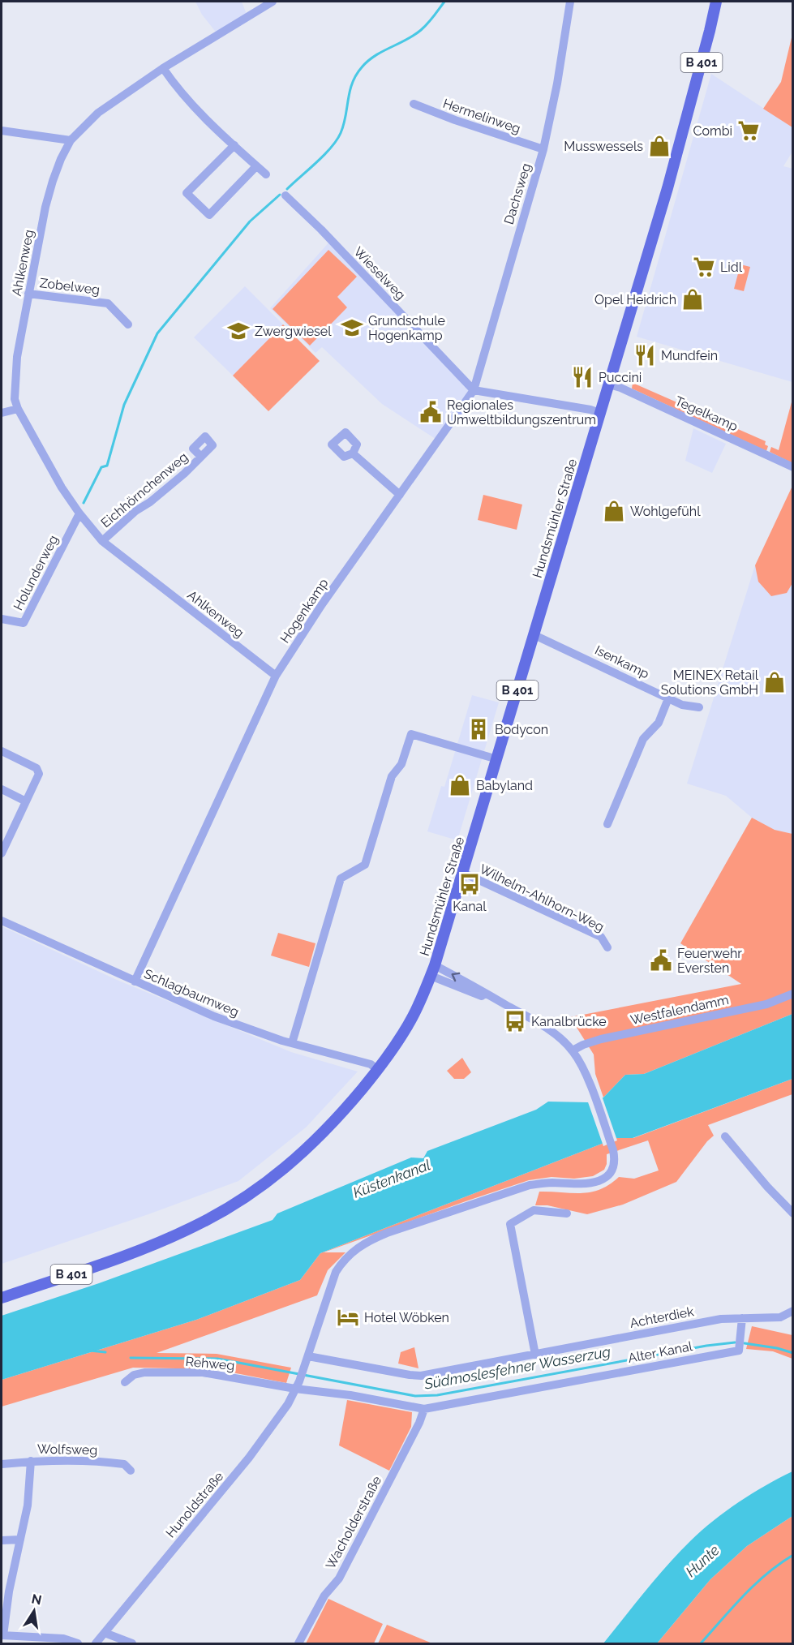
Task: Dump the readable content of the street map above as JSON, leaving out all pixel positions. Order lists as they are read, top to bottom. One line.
{"streets":{"main road":["B 401","Hundsmühler Straße"],"street":["Hermelinweg","Dachsweg","Ahlkenweg","Wieselweg","Zobelweg","Tegelkamp","Eichhörnchenweg","Holunderweg","Hogenkamp","Isenkamp","Wilhelm-Ahlhorn-Weg","Schlagbaumweg","Westfalendamm","Achterdiek","Alter Kanal","Rehweg","Wolfsweg","Hunoldstraße","Wacholderstraße"]},"crossings":[["B 401","Hundsmühler Straße"],["B 401","Schlagbaumweg"],["Hermelinweg","Dachsweg"],["Dachsweg","Wieselweg"],["Dachsweg","Hogenkamp"],["Ahlkenweg","Zobelweg"],["Ahlkenweg","Eichhörnchenweg"],["Ahlkenweg","Holunderweg"],["Ahlkenweg","Hogenkamp"],["Wieselweg","Hogenkamp"],["Tegelkamp","Hundsmühler Straße"],["Hundsmühler Straße","Isenkamp"],["Hundsmühler Straße","Wilhelm-Ahlhorn-Weg"],["Hundsmühler Straße","Westfalendamm"],["Hundsmühler Straße","Achterdiek"],["Hundsmühler Straße","Alter Kanal"],["Hundsmühler Straße","Rehweg"],["Hundsmühler Straße","Hunoldstraße"],["Hogenkamp","Schlagbaumweg"],["Achterdiek","Alter Kanal"],["Alter Kanal","Rehweg"],["Alter Kanal","Hunoldstraße"],["Alter Kanal","Wacholderstraße"],["Rehweg","Hunoldstraße"]],"water":["Küstenkanal","Südmoslesfehner Wasserzug","Hunte"],"places":{"supermarket":["Combi","Lidl"],"shop":["Musswessels","Opel Heidrich","Wohlgefühl","MEINEX Retail Solutions GmbH","Babyland"],"school or university":["Grundschule Hogenkamp","Zwergwiesel"],"restaurant":["Mundfein","Puccini"],"public building":["Regionales Umweltbildungszentrum","Feuerwehr Eversten"],"building":["Bodycon"],"bus stop":["Kanal","Kanalbrücke"],"hotel":["Hotel Wöbken"]},"north":"top"}
